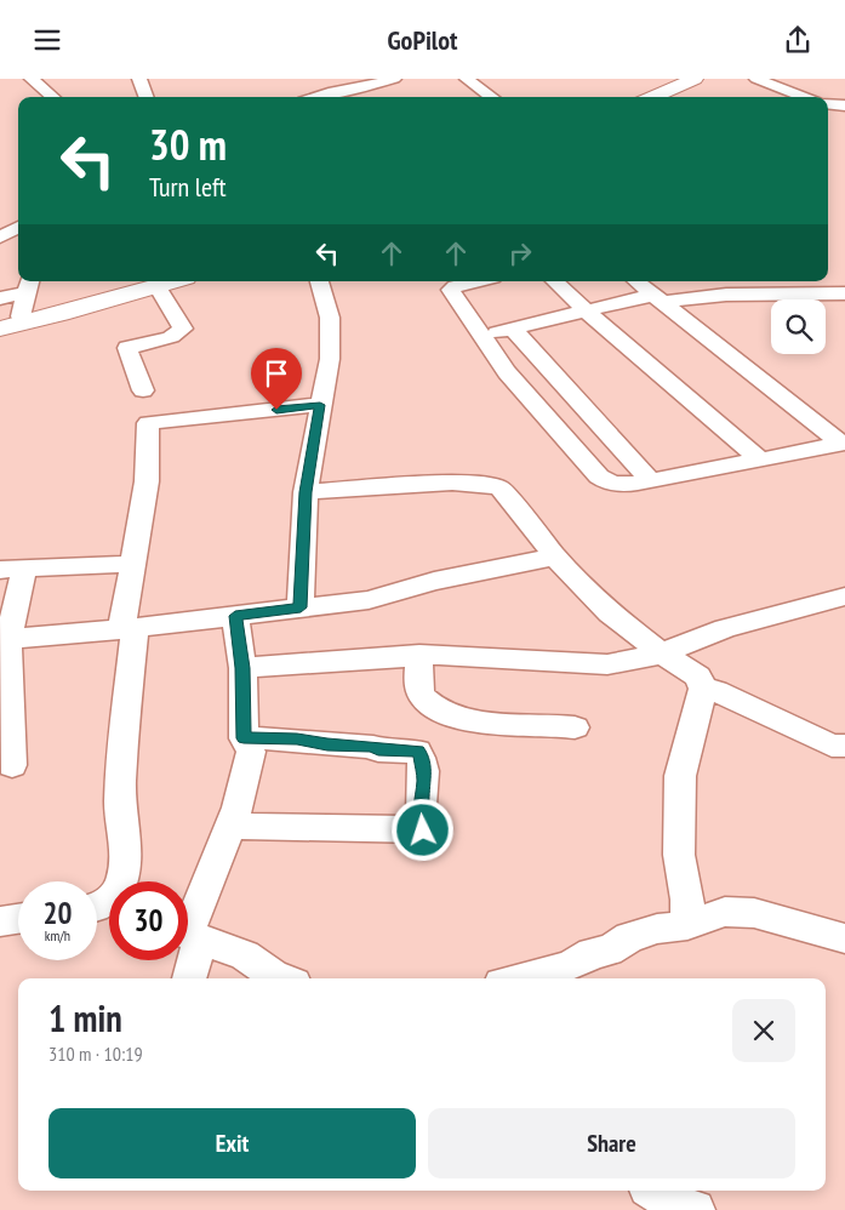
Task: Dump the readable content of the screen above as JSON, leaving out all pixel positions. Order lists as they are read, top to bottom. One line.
{"page":{"header":"GoPilot","turn":["30 m","Turn left"],"speed":"20 km/h","limit":"30","heading":["1 min","310 m · 10:19"],"buttons":["Exit","Share"]}}
